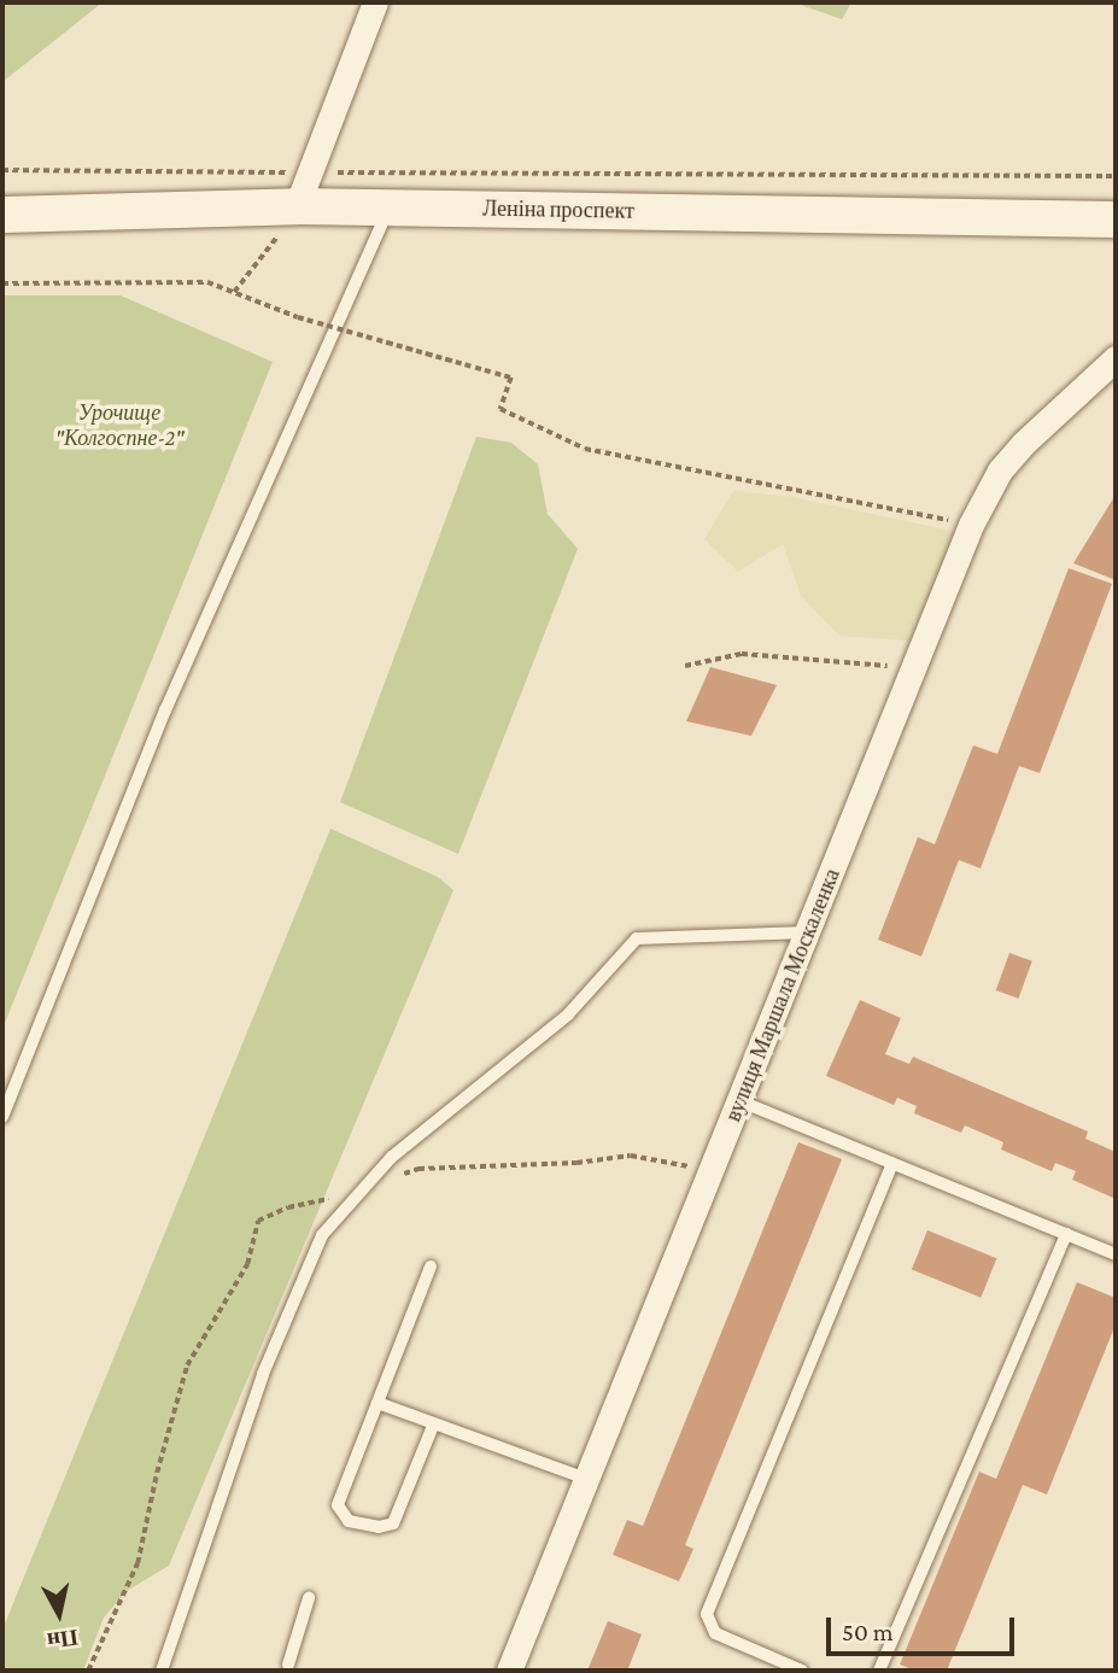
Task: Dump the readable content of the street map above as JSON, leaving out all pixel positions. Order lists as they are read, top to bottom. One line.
{"streets":{"main road":["Леніна проспект"],"street":["вулиця Маршала Москаленка"]},"parks":["Урочище \"Колгоспне-2\""],"scale_bar":"50 m","north":"bottom"}
